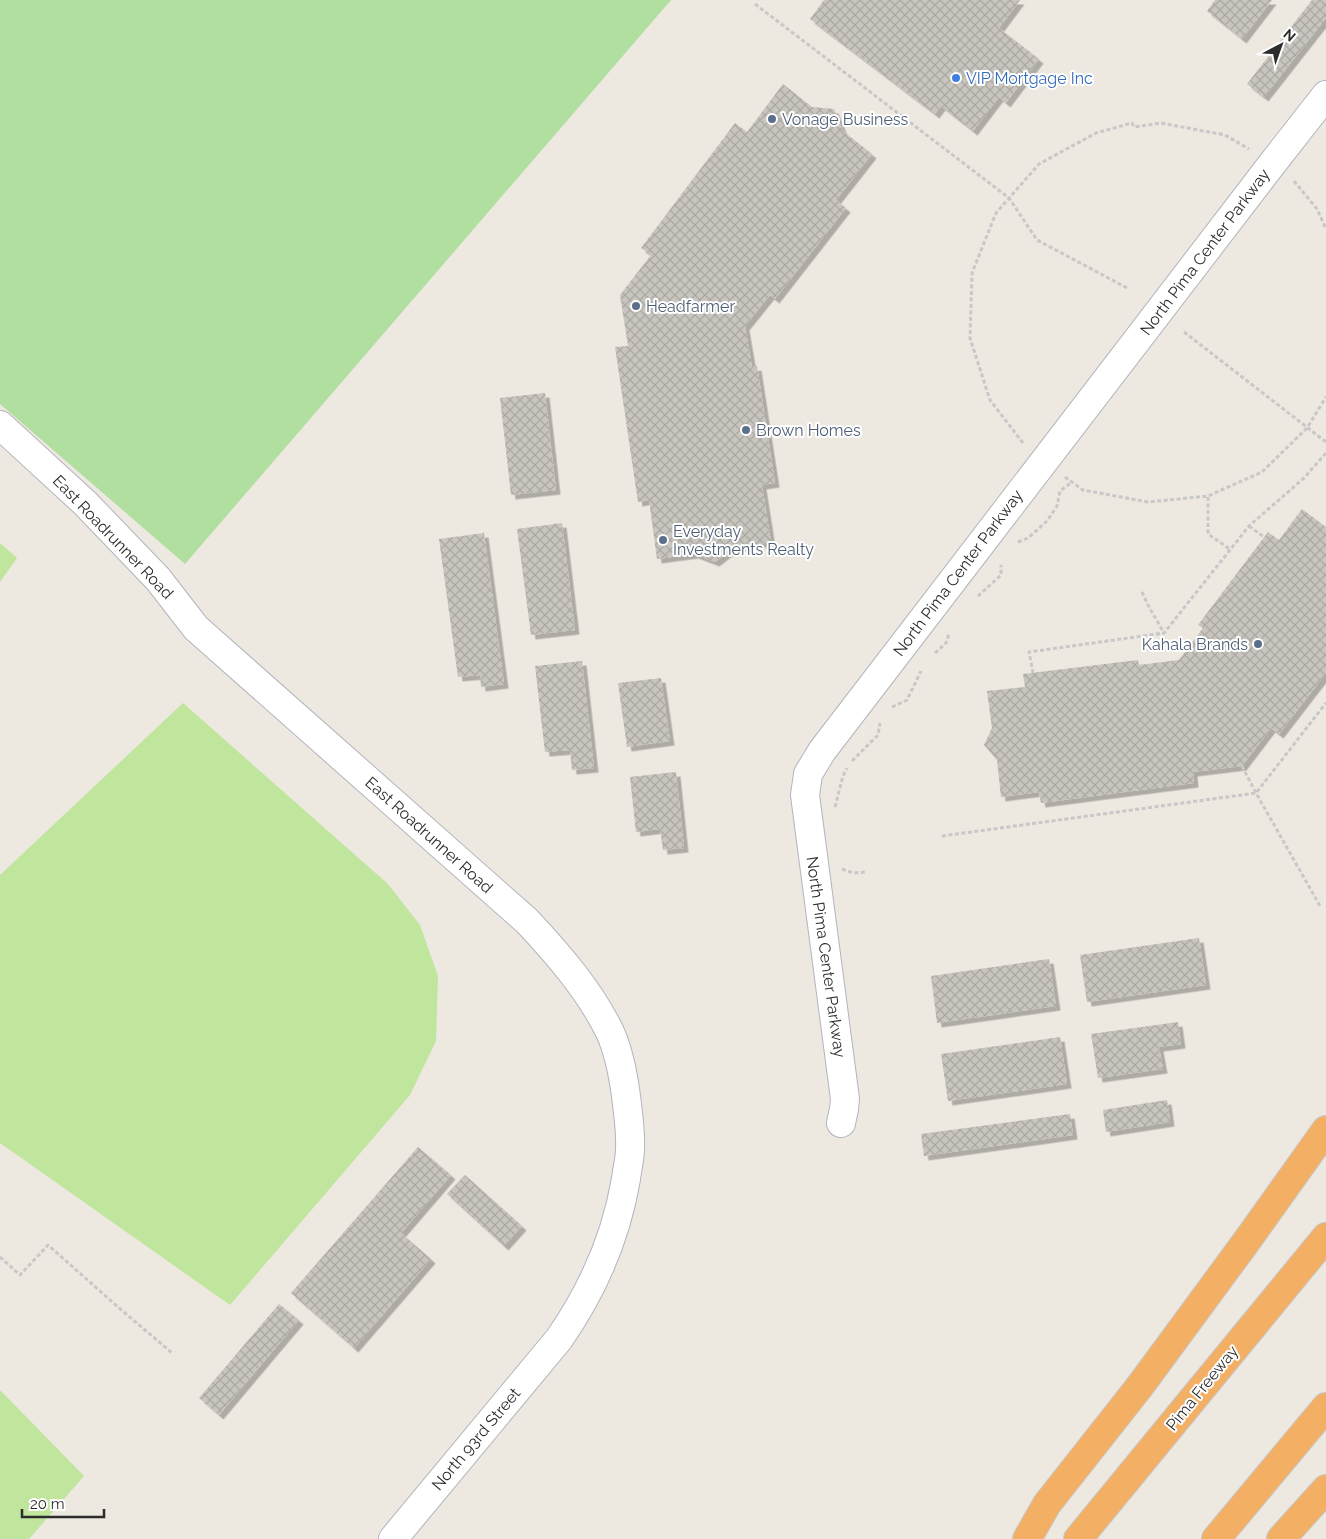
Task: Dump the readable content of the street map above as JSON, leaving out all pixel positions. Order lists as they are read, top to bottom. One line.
{"streets":{"highway":["Pima Freeway"],"street":["North Pima Center Parkway","East Roadrunner Road","North 93rd Street"]},"crossings":[["East Roadrunner Road","North 93rd Street"]],"places":["VIP Mortgage Inc","Vonage Business","Headfarmer","Brown Homes","Everyday Investments Realty","Kahala Brands"],"scale_bar":"20 m","north":"top right"}
